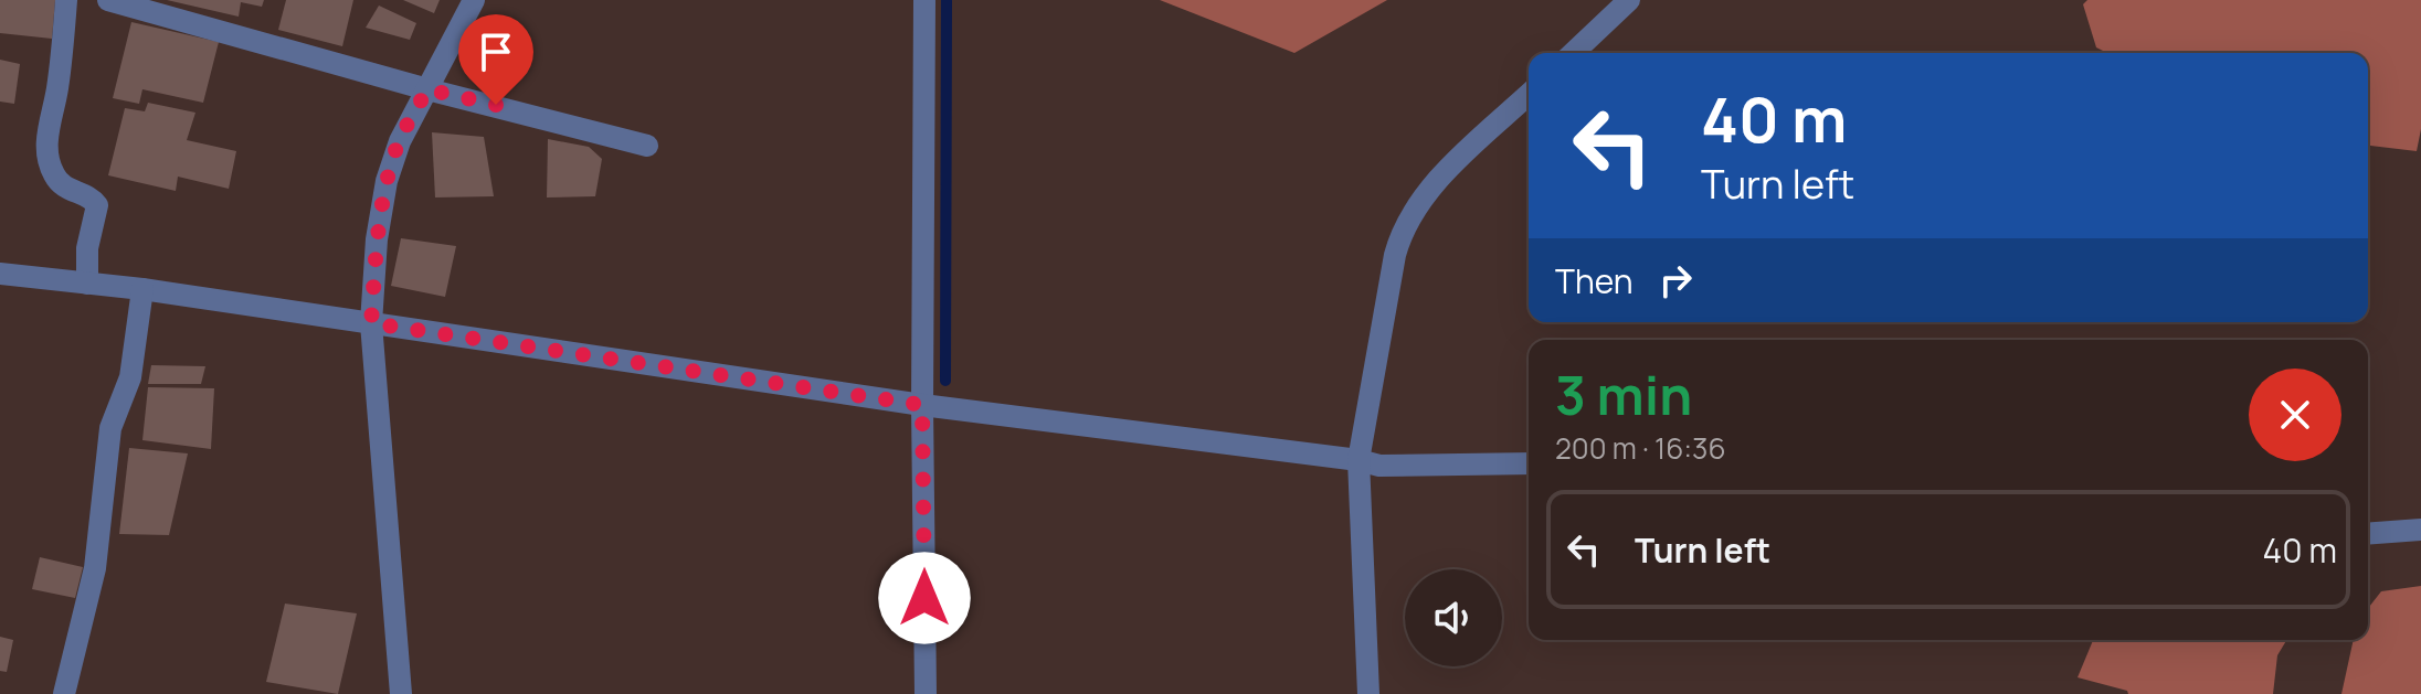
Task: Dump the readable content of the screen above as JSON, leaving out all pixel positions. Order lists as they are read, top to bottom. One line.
{"page":{"turn":["40 m","Turn left"],"then":"Then","heading":["3 min","200 m · 16:36"],"list":[{"name":"Turn left","value":"40 m"}]}}
